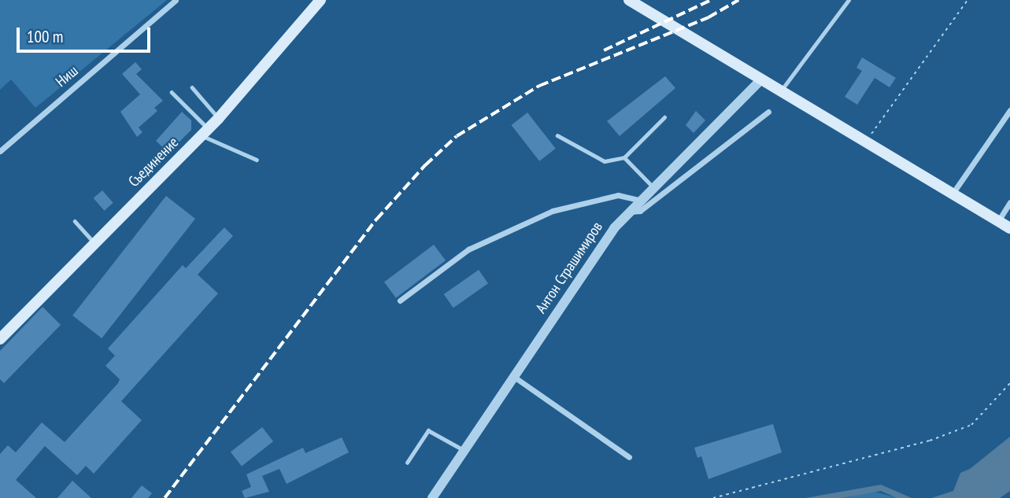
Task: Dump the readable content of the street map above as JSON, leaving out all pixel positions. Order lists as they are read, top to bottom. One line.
{"streets":{"main road":["Съединение"],"street":["Ниш","Антон Страшимиров"]},"scale_bar":"100 m"}
